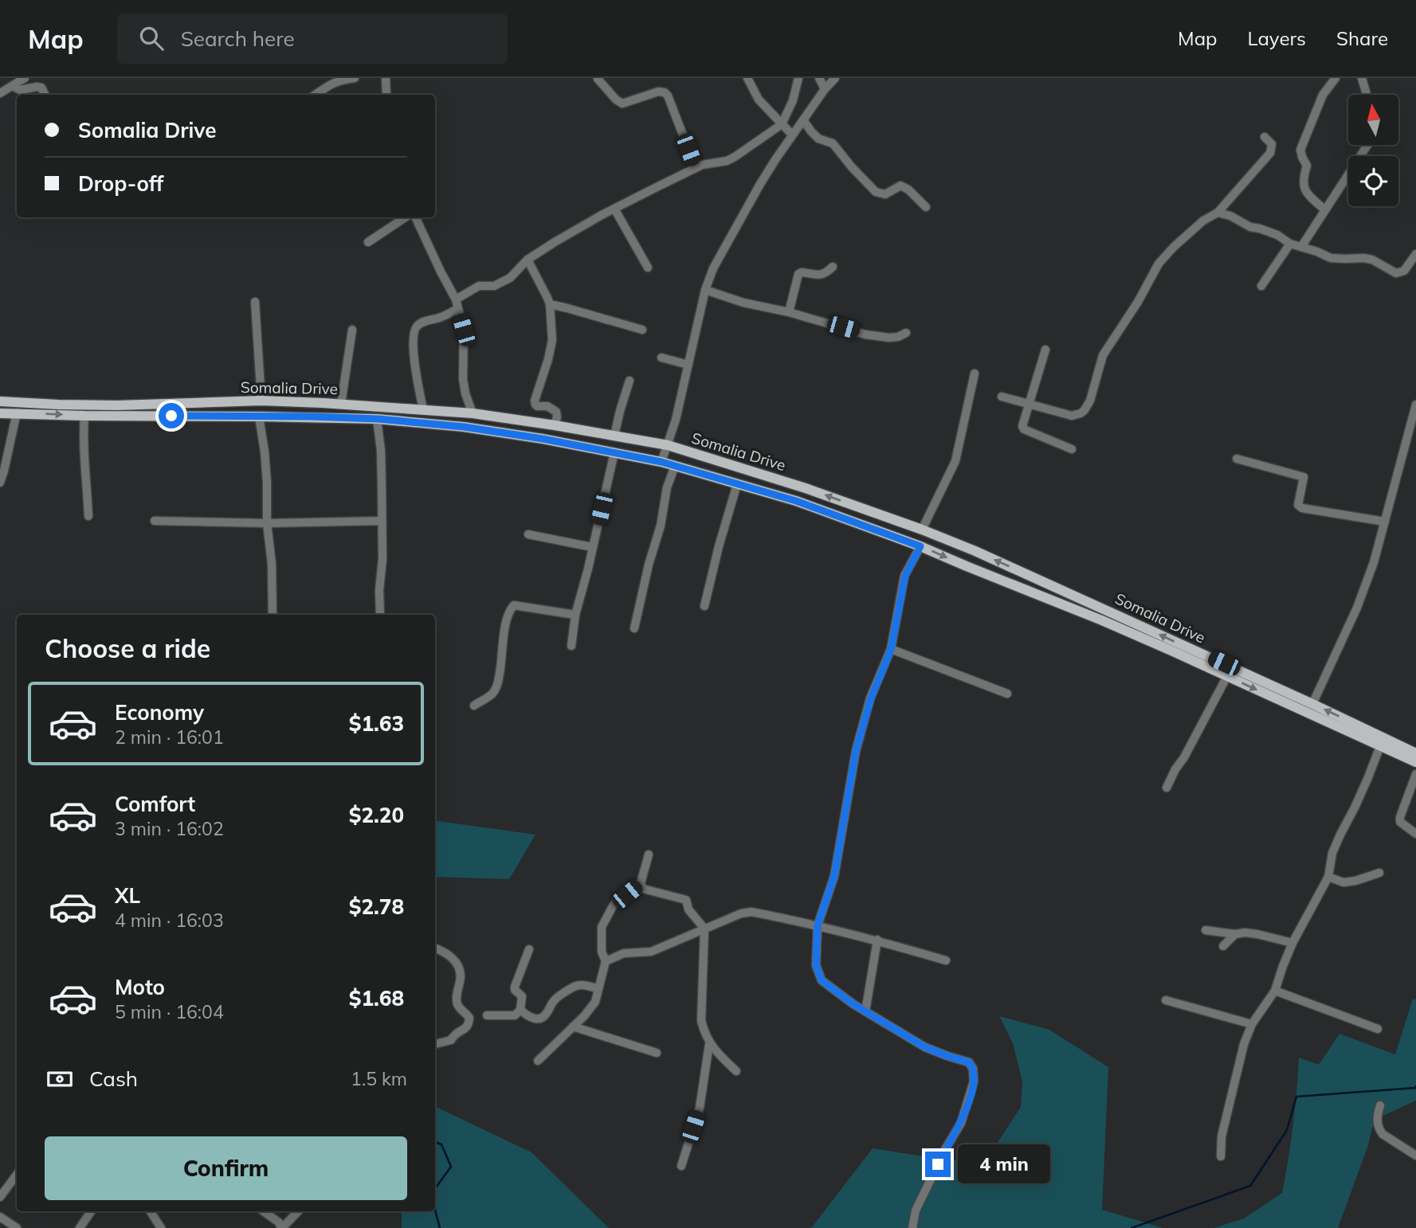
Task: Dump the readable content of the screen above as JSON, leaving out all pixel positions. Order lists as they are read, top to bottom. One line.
{"streets":{"main road":["Somalia Drive"]},"north":"top","page":{"header":"Map","search":"Search here","nav":["Map","Layers","Share"],"banner":["Somalia Drive","Drop-off"],"heading":"Choose a ride","list":[{"name":"Economy","note":"2 min · 16:01","value":"$1.63"},{"name":"Comfort","note":"3 min · 16:02","value":"$2.20"},{"name":"XL","note":"4 min · 16:03","value":"$2.78"},{"name":"Moto","note":"5 min · 16:04","value":"$1.68"}],"pay":["Cash","1.5 km"],"buttons":"Confirm","bubble":"4 min"}}
